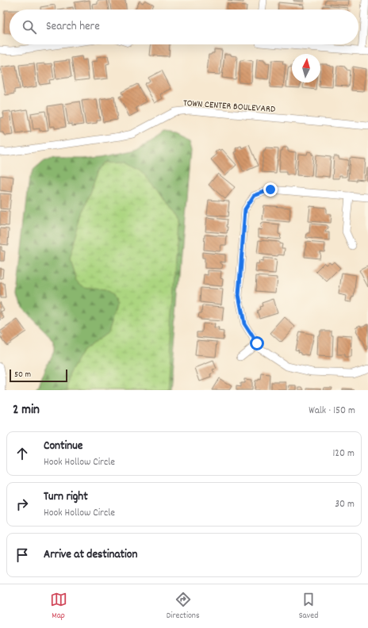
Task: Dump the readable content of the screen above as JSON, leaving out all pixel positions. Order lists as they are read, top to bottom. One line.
{"streets":{"street":["TOWN CENTER BOULEVARD"]},"scale_bar":"50 m","north":"top","page":{"search":"Search here","scale":"50 m","heading":["2 min","Walk · 150 m"],"list":[["Continue","Hook Hollow Circle","120 m"],["Turn right","Hook Hollow Circle","30 m"],"Arrive at destination"],"nav":["Map","Directions","Saved"]}}
